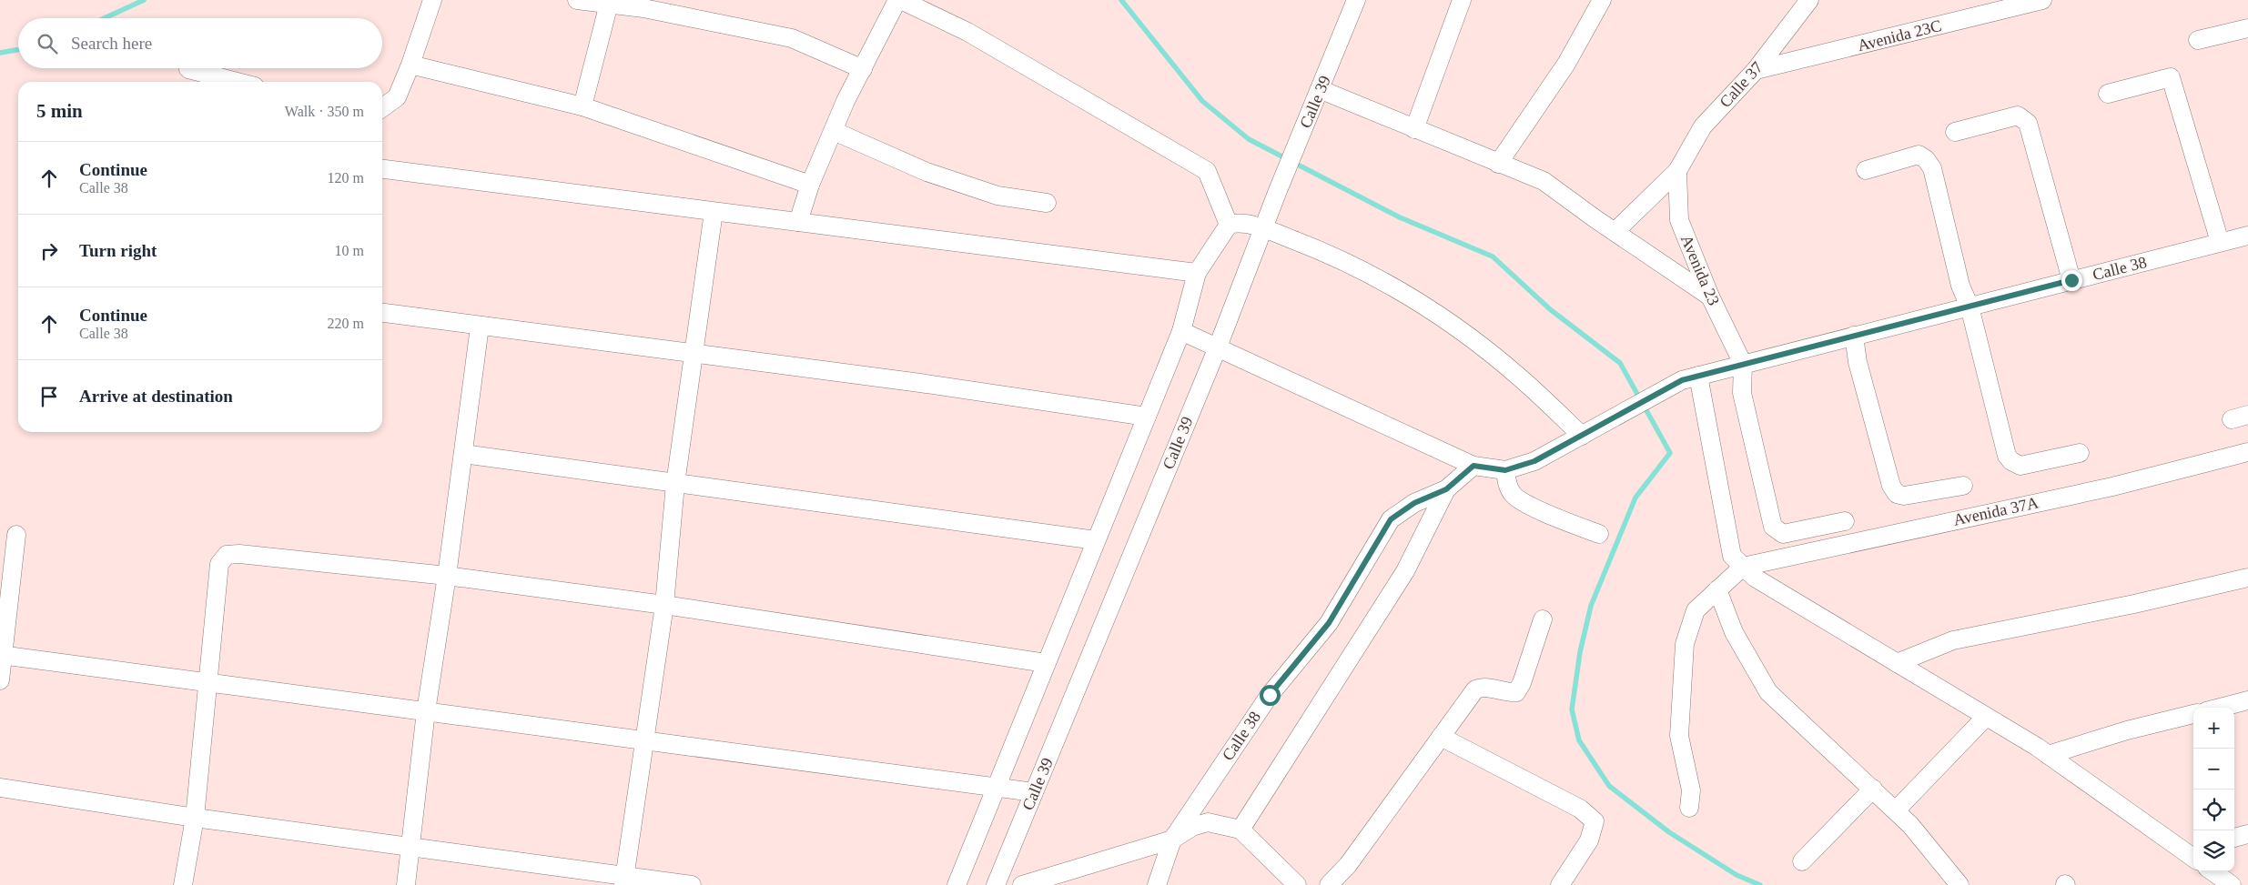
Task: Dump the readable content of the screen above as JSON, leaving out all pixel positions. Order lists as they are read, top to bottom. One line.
{"streets":{"street":["Avenida 23C","Calle 37","Calle 39","Calle 38","Avenida 23","Avenida 37A"]},"crossings":[["Avenida 23C","Calle 37"],["Calle 37","Avenida 23"],["Calle 38","Avenida 23"]],"page":{"search":"Search here","heading":["5 min","Walk · 350 m"],"list":[["Continue","Calle 38","120 m"],["Turn right","10 m"],["Continue","Calle 38","220 m"],"Arrive at destination"],"map_buttons":["+","−"]}}
